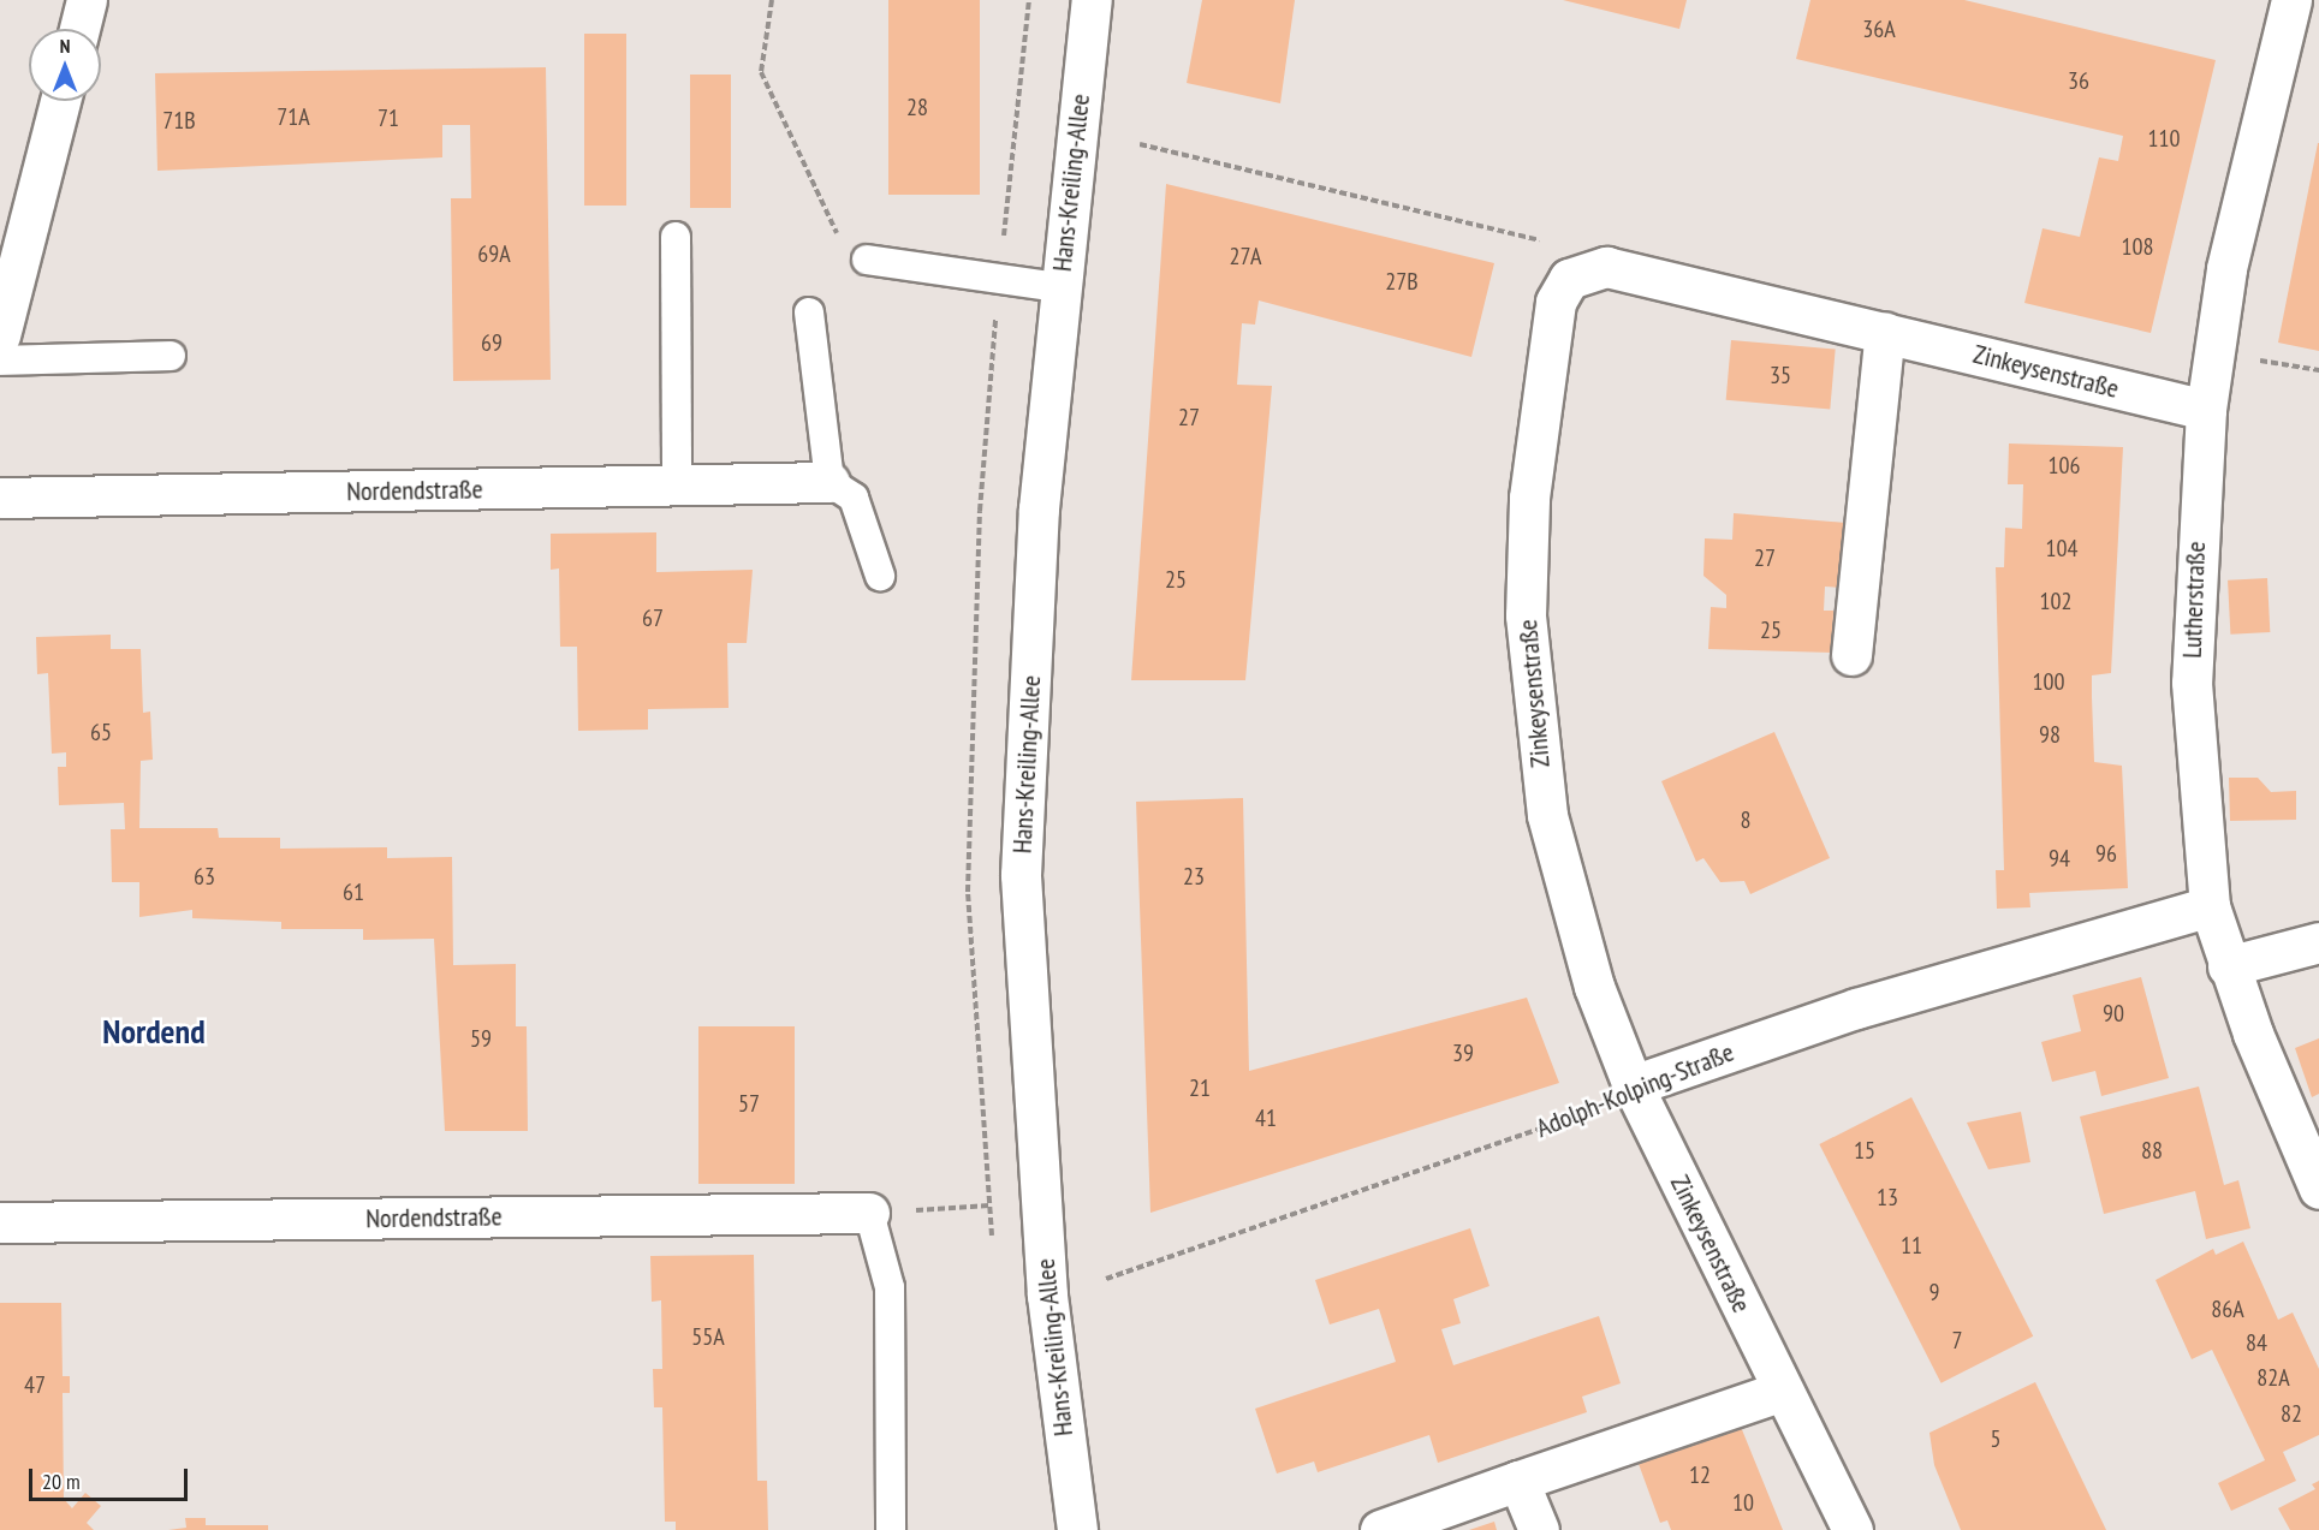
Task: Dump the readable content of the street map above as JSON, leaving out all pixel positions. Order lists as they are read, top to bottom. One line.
{"streets":{"street":["Hans-Kreiling-Allee","Zinkeysenstraße","Nordendstraße","Lutherstraße","Adolph-Kolping-Straße"]},"crossings":[["Zinkeysenstraße","Lutherstraße"],["Zinkeysenstraße","Adolph-Kolping-Straße"],["Lutherstraße","Adolph-Kolping-Straße"]],"districts":["Nordend"],"house_numbers":["36A","36","28","71A","71","71B","110","108","69A","27A","27B","69","35","27","106","104","27","25","102","67","25","100","65","98","8","96","94","63","23","61","90","59","39","21","57","41","15","88","13","11","9","86A","55A","7","84","82A","47","82","5","12","10"],"scale_bar":"20 m","north":"top"}
